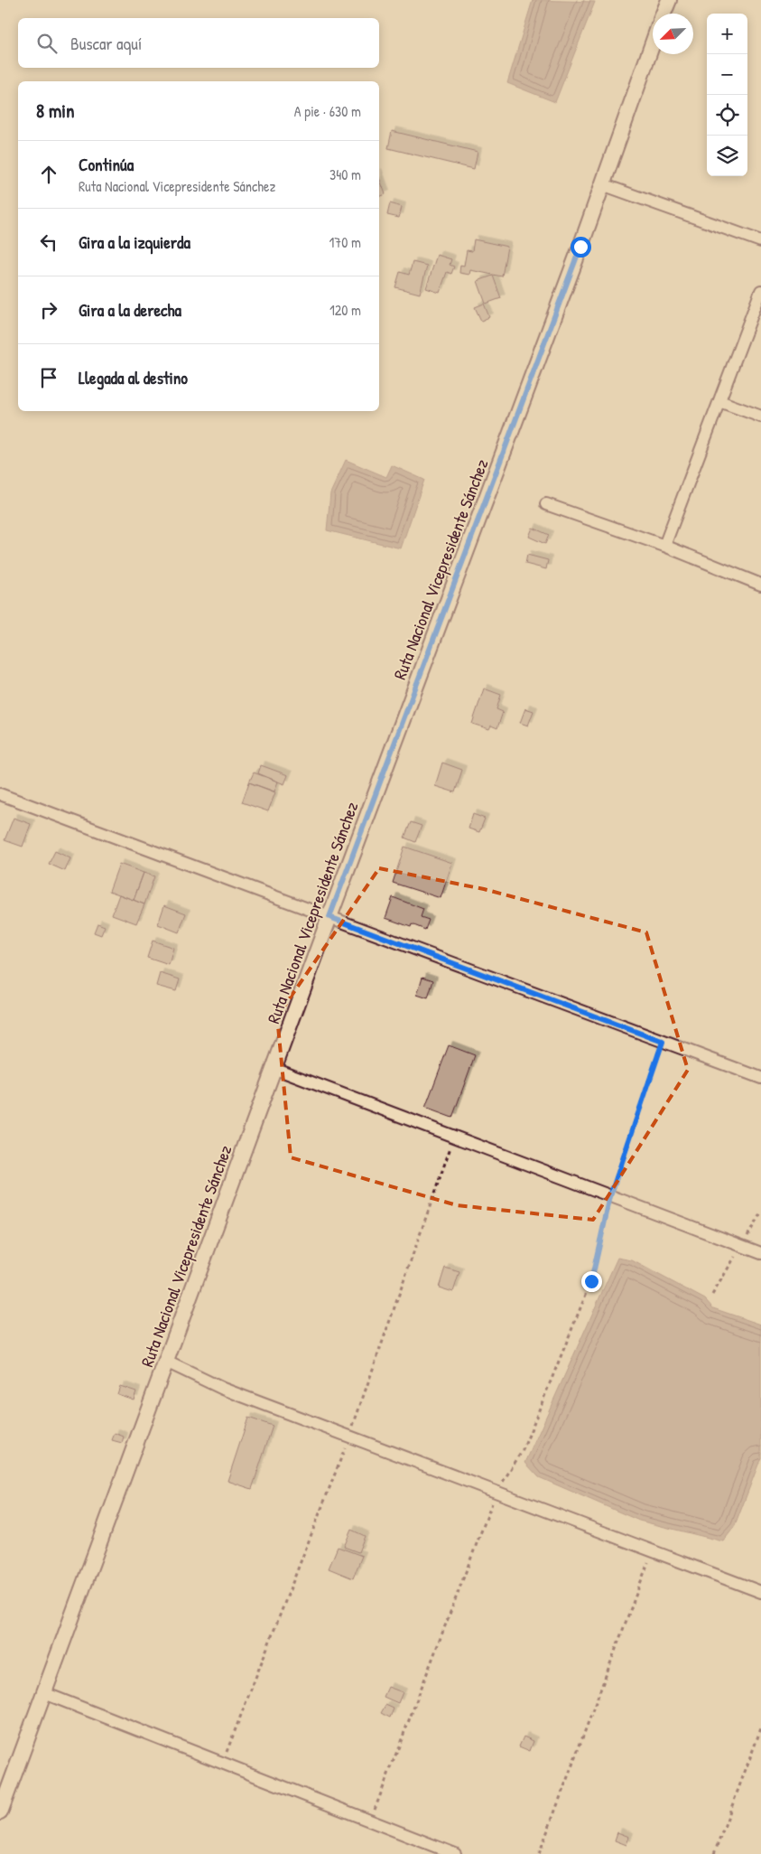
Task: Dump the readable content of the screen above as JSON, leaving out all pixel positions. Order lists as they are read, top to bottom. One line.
{"streets":{"street":["Ruta Nacional Vicepresidente Sánchez"]},"north":"bottom left","page":{"map_buttons":["+","−"],"search":"Buscar aquí","heading":["8 min","A pie · 630 m"],"list":[["Continúa","Ruta Nacional Vicepresidente Sánchez","340 m"],["Gira a la izquierda","170 m"],["Gira a la derecha","120 m"],"Llegada al destino"]}}
